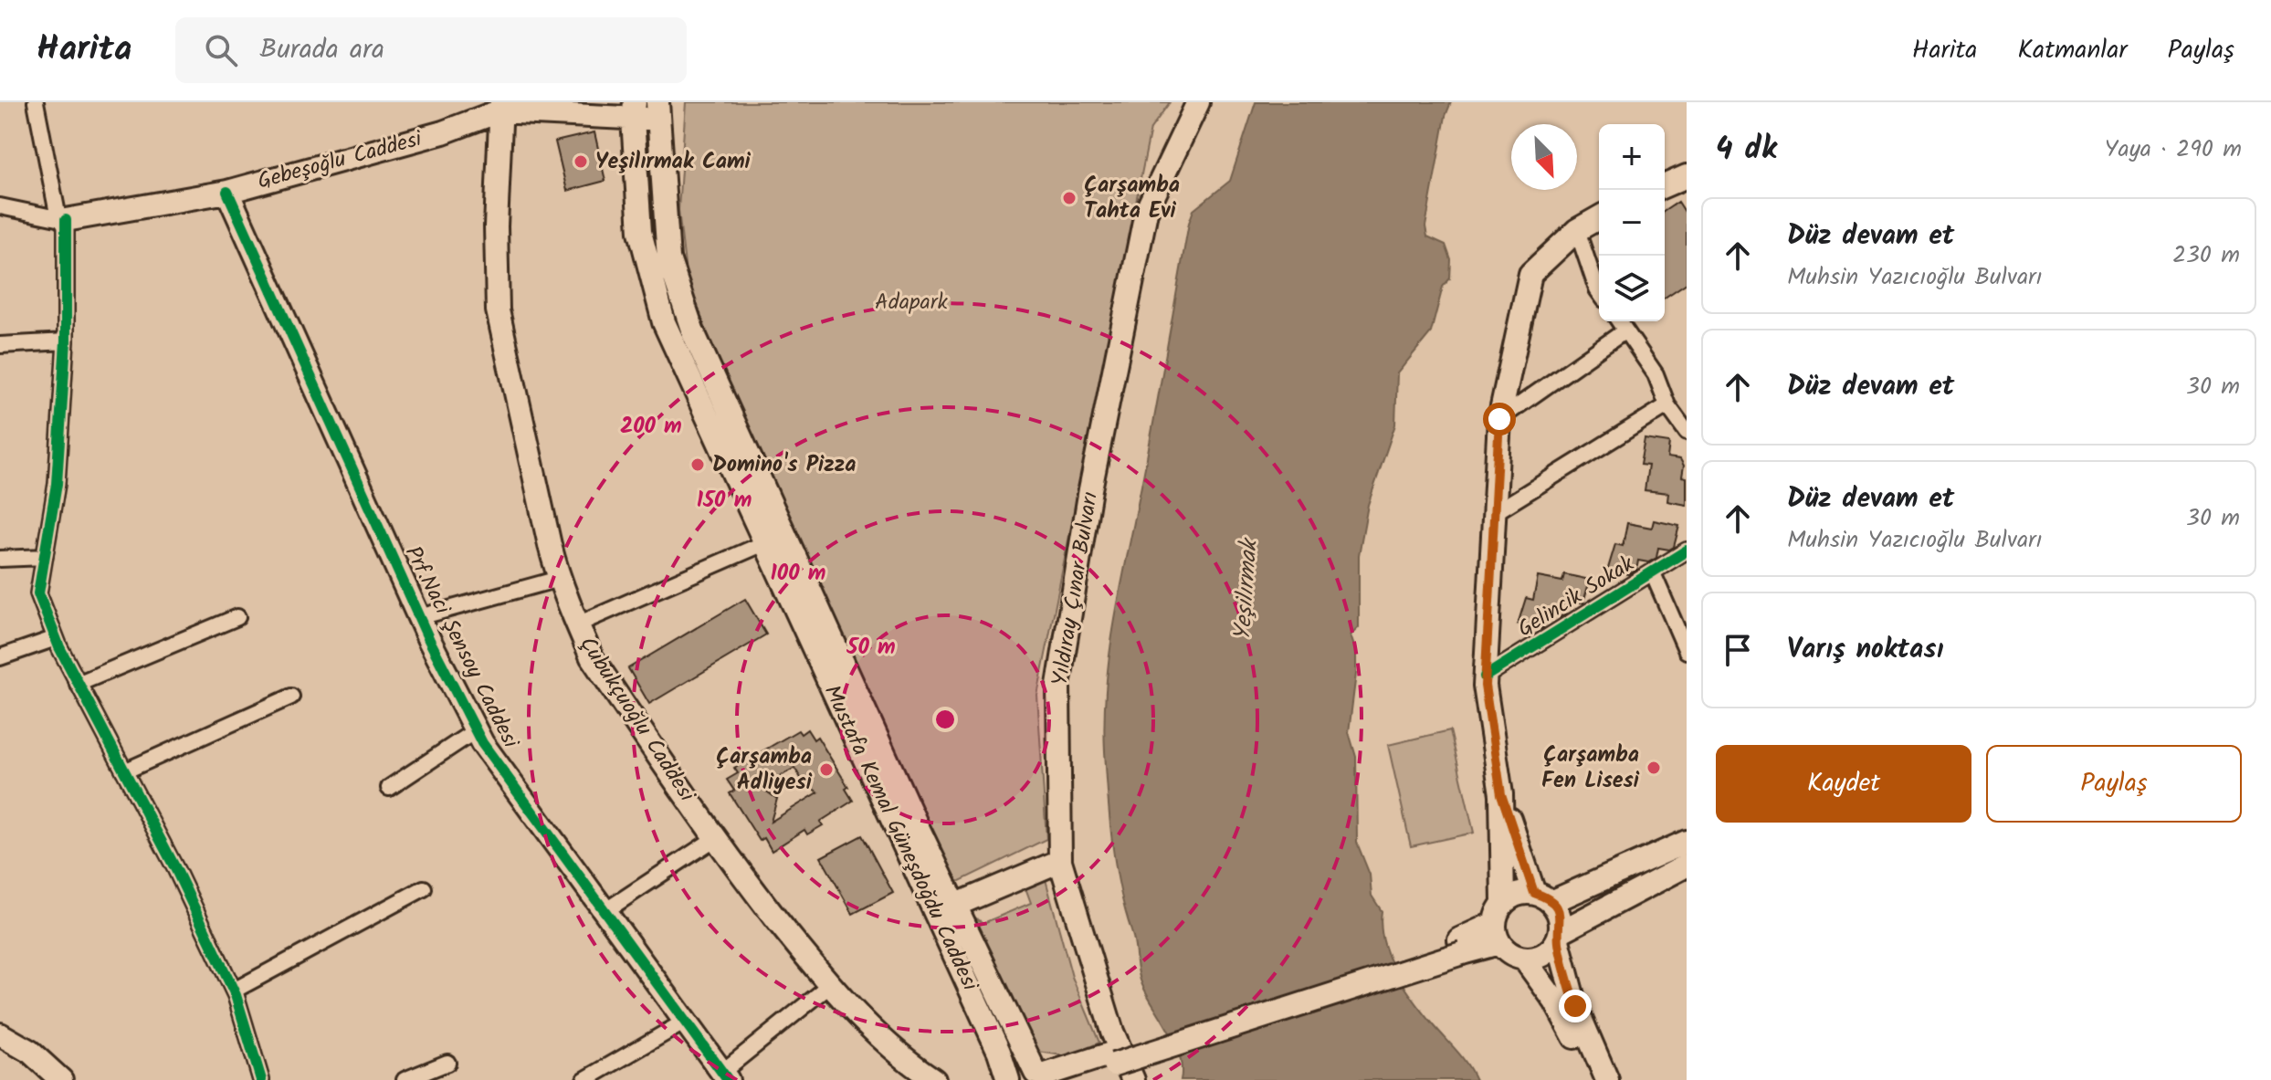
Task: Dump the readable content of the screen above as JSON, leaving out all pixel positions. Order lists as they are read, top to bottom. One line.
{"streets":{"main road":["Gebeşoğlu Caddesi","Yıldıray Çınar Bulvarı","Prf.Naci Şensoy Caddesi","Çubukçuoğlu Caddesi","Mustafa Kemal Güneşdoğdu Caddesi"],"street":["Gelincik Sokak"]},"crossings":[["Gebeşoğlu Caddesi","Prf.Naci Şensoy Caddesi"],["Gebeşoğlu Caddesi","Çubukçuoğlu Caddesi"],["Gebeşoğlu Caddesi","Mustafa Kemal Güneşdoğdu Caddesi"]],"water":["Yeşilırmak"],"parks":["Adapark"],"places":["Yeşilırmak Cami","Çarşamba Tahta Evi","Domino's Pizza","Çarşamba Fen Lisesi","Çarşamba Adliyesi"],"north":"bottom right","page":{"header":"Harita","search":"Burada ara","nav":["Harita","Katmanlar","Paylaş"],"heading":["4 dk","Yaya · 290 m"],"map_buttons":["+","−"],"list":[["Düz devam et","Muhsin Yazıcıoğlu Bulvarı","230 m"],["Düz devam et","30 m"],["Düz devam et","Muhsin Yazıcıoğlu Bulvarı","30 m"],"Varış noktası"],"buttons":["Kaydet","Paylaş"]},"rings":["200 m","150 m","100 m","50 m"]}
